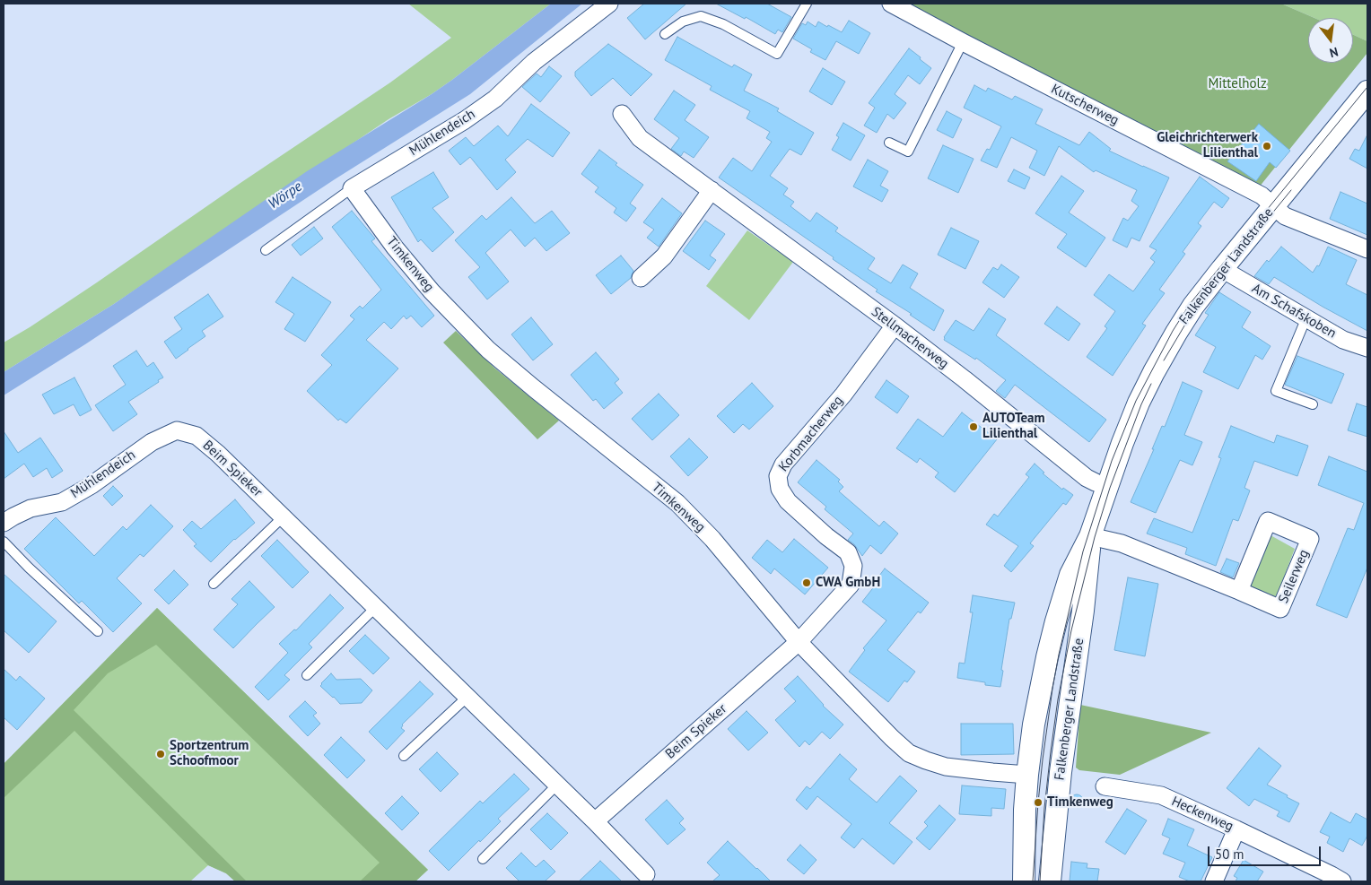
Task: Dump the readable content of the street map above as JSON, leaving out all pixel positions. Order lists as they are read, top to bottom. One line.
{"streets":{"street":["Kutscherweg","Mühlendeich","Timkenweg","Falkenberger Landstraße","Am Schafskoben","Stellmacherweg","Korbmacherweg","Beim Spieker","Seilerweg","Heckenweg"]},"crossings":[["Kutscherweg","Falkenberger Landstraße"],["Mühlendeich","Timkenweg"],["Mühlendeich","Beim Spieker"],["Timkenweg","Falkenberger Landstraße"],["Timkenweg","Korbmacherweg"],["Timkenweg","Beim Spieker"],["Falkenberger Landstraße","Am Schafskoben"],["Falkenberger Landstraße","Stellmacherweg"],["Falkenberger Landstraße","Seilerweg"],["Stellmacherweg","Korbmacherweg"],["Korbmacherweg","Beim Spieker"]],"water":["Wörpe"],"parks":["Mittelholz"],"places":["Gleichrichterwerk Lilienthal","AUTOTeam Lilienthal","CWA GmbH","Sportzentrum Schoofmoor","Timkenweg"],"scale_bar":"50 m","north":"bottom"}
